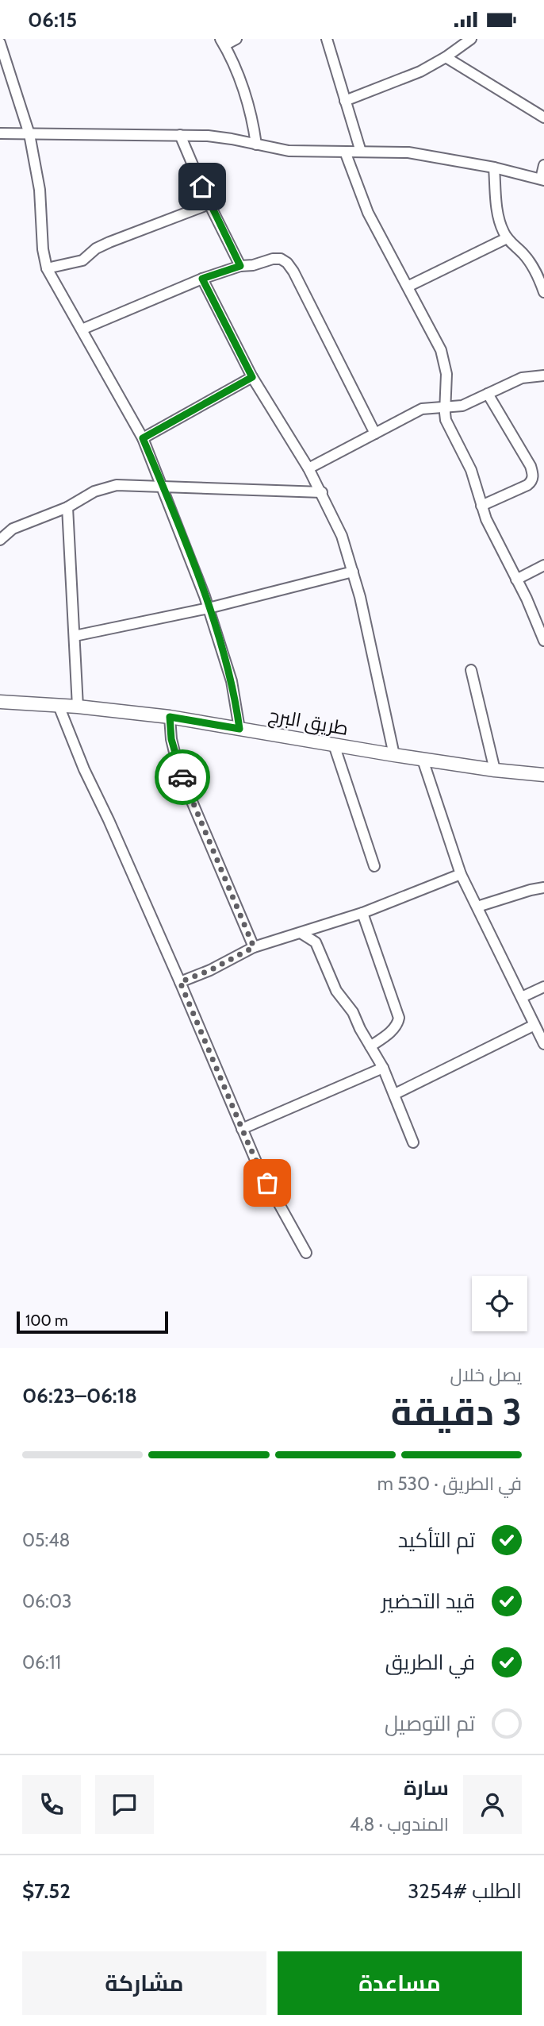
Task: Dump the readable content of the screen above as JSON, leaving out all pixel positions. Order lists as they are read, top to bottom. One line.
{"streets":{"street":["طريق البرج"]},"scale_bar":"100 m","page":{"status":"06:15","scale":"100 m","heading":["3 دقيقة","يصل خلال","06:18–06:23"],"panel":["سارة","المندوب · 4.8","الطلب #3254","$7.52"],"bar":"في الطريق · 530 m","list":[["تم التأكيد","05:48"],["قيد التحضير","06:03"],["في الطريق","06:11"],"تم التوصيل"],"buttons":["مساعدة","مشاركة"]}}
